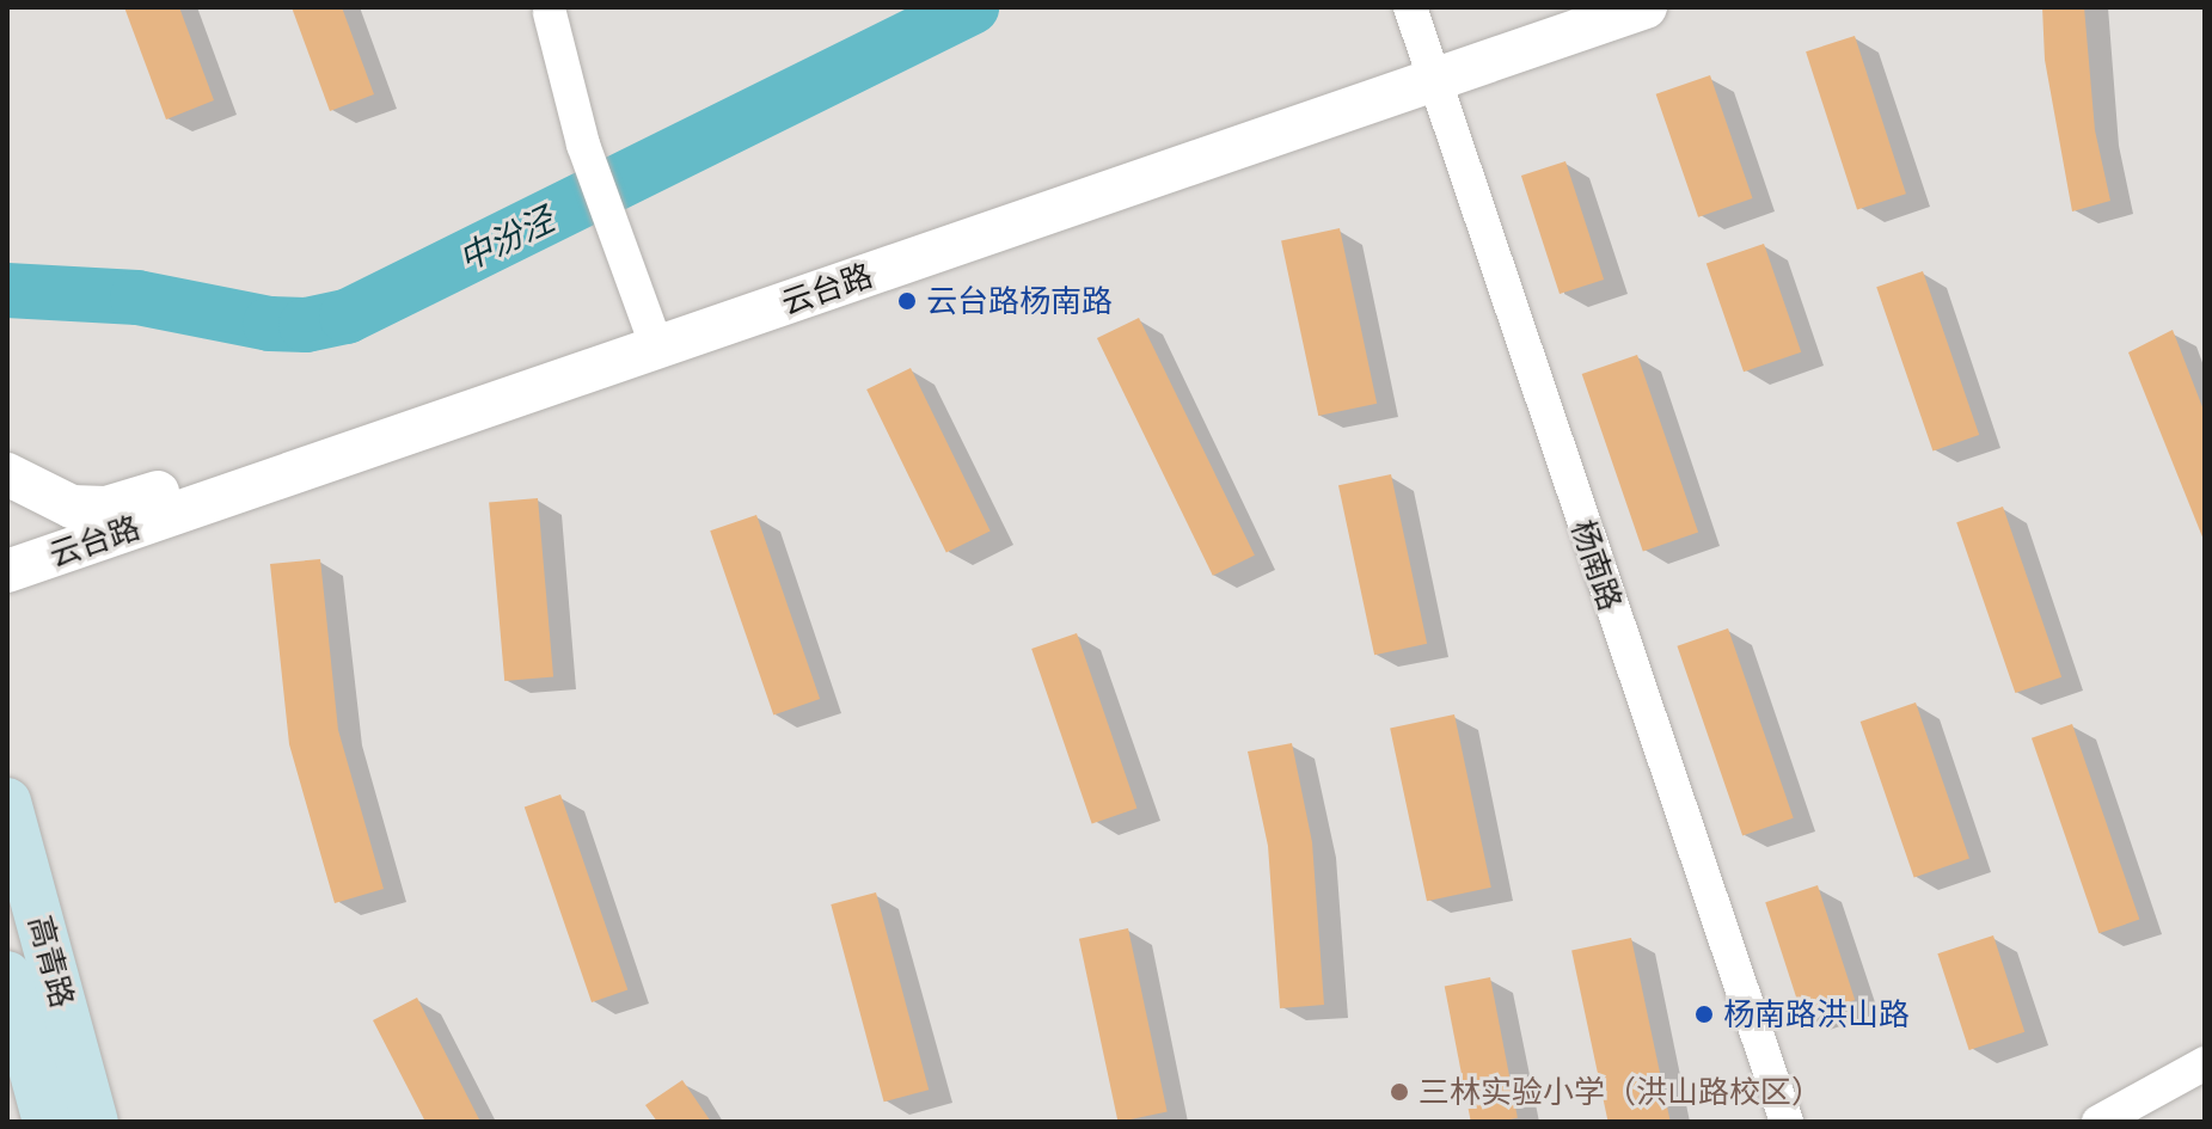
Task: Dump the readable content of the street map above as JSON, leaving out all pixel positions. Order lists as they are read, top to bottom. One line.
{"streets":{"main road":["高青路"],"street":["云台路","杨南路"]},"crossings":[["云台路","杨南路"]],"water":["中汾泾"],"places":["云台路杨南路","杨南路洪山路","三林实验小学（洪山路校区）"]}
